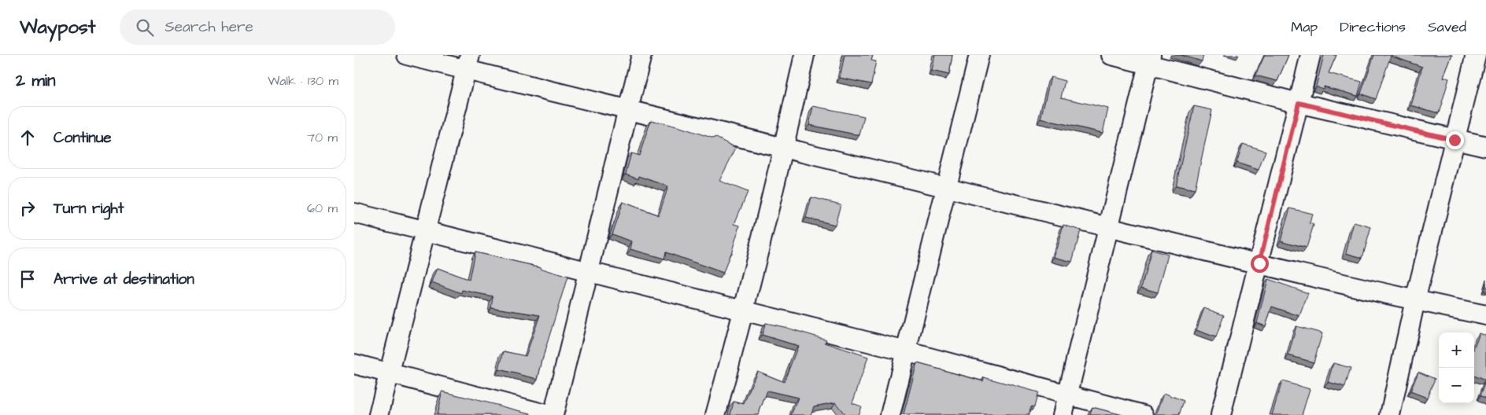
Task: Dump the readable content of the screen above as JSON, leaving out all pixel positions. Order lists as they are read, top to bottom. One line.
{"page":{"header":"Waypost","search":"Search here","nav":["Map","Directions","Saved"],"heading":["2 min","Walk · 130 m"],"list":[["Continue","70 m"],["Turn right","60 m"],"Arrive at destination"],"map_buttons":["+","−"]}}
